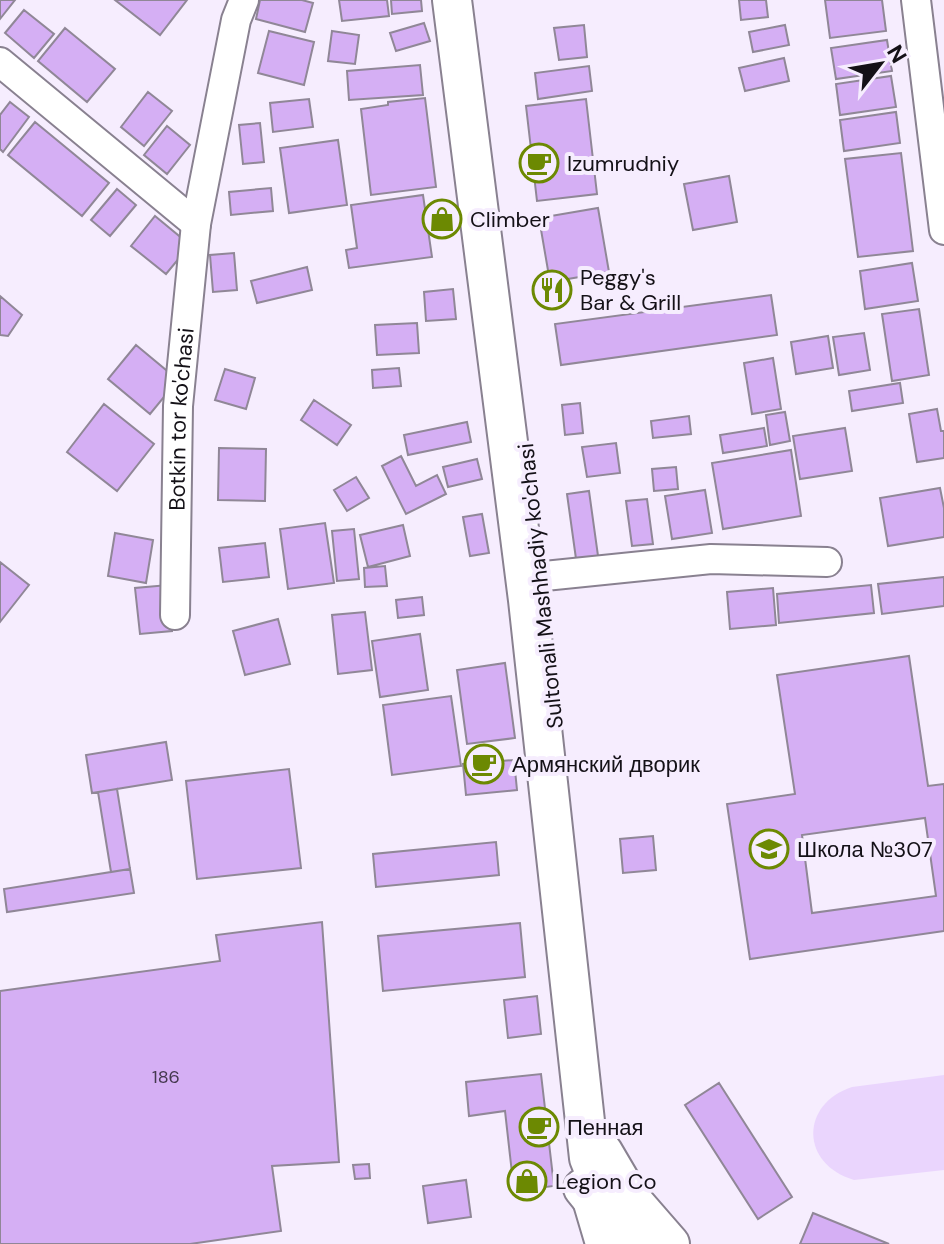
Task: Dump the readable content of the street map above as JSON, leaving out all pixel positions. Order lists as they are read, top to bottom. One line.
{"streets":{"street":["Botkin tor ko'chasi","Sultonali Mashhadiy ko'chasi"]},"places":{"cafe":["Izumrudniy","Армянский дворик","Пенная"],"shop":["Climber","Legion Co"],"restaurant":["Peggy's Bar & Grill"],"school or university":["Школа №307"]},"house_numbers":["186"],"north":"top right"}
